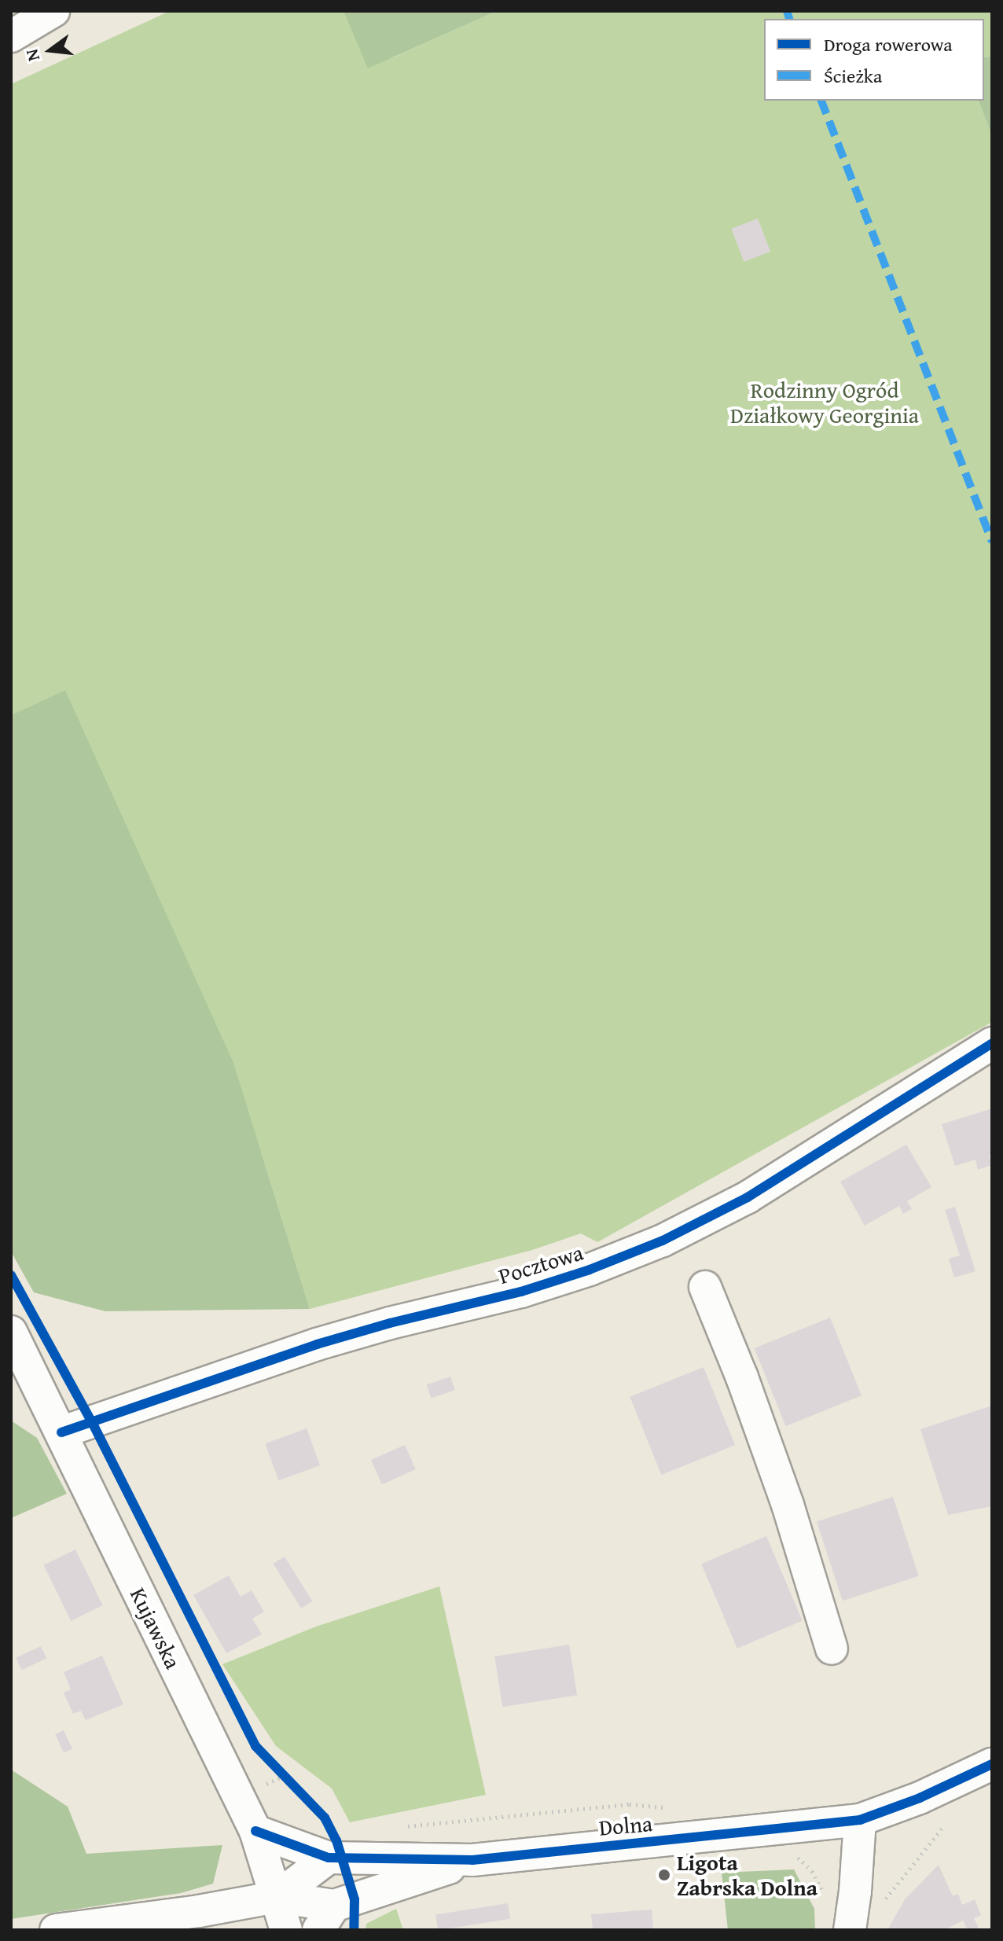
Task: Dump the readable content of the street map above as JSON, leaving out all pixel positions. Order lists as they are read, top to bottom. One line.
{"streets":{"street":["Pocztowa","Kujawska","Dolna"]},"crossings":[["Pocztowa","Kujawska"],["Kujawska","Dolna"]],"parks":["Rodzinny Ogród Działkowy Georginia"],"places":["Ligota Zabrska Dolna"],"legend":["Droga rowerowa","Ścieżka"],"north":"left"}
